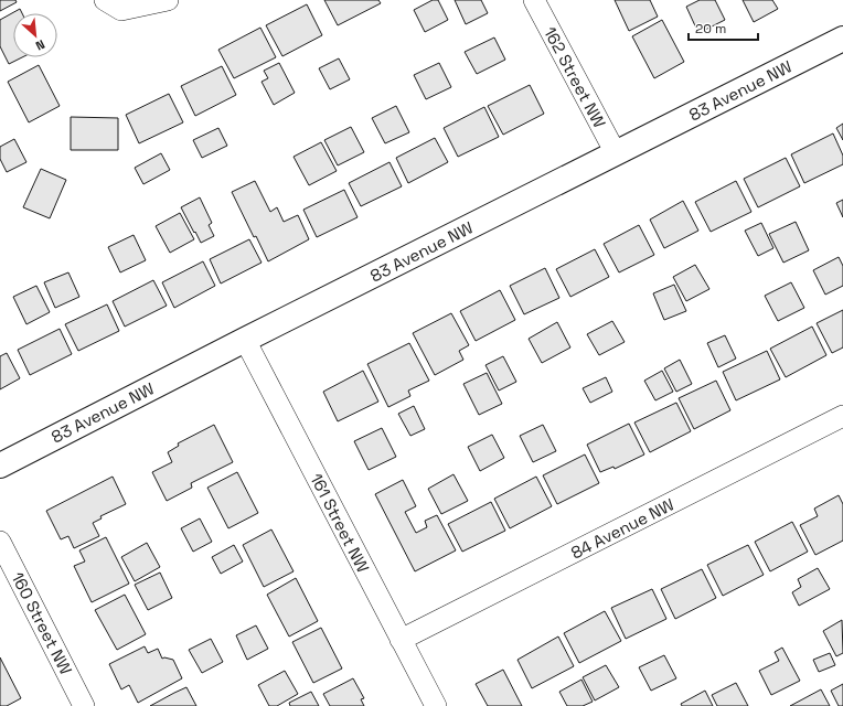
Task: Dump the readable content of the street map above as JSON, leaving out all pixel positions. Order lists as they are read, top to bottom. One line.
{"streets":{"street":["162 Street NW","83 Avenue NW","161 Street NW","84 Avenue NW","160 Street NW"]},"crossings":[["162 Street NW","83 Avenue NW"],["83 Avenue NW","161 Street NW"],["161 Street NW","84 Avenue NW"]],"scale_bar":"20 m","north":"bottom right"}
